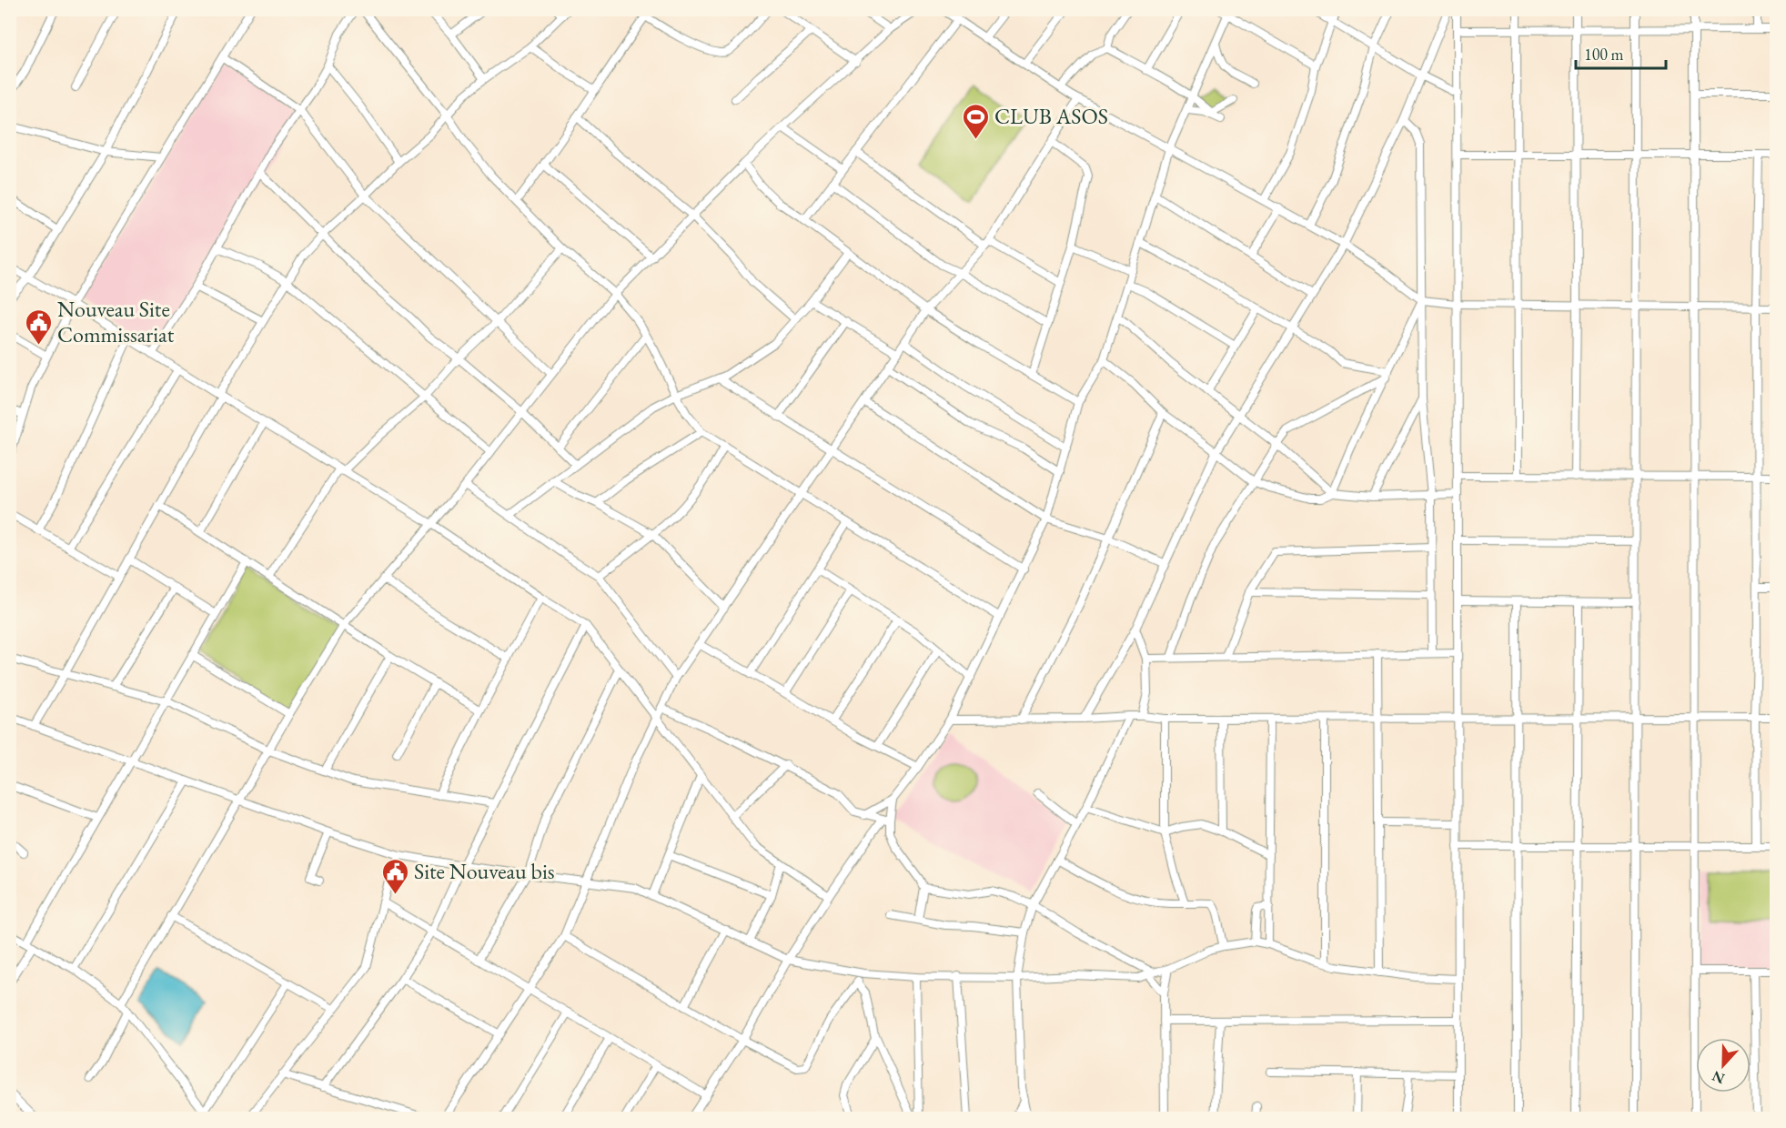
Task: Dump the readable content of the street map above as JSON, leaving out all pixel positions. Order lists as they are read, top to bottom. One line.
{"places":{"sports":["CLUB ASOS"],"public building":["Nouveau Site Commissariat","Site Nouveau bis"]},"scale_bar":"100 m","north":"bottom"}
